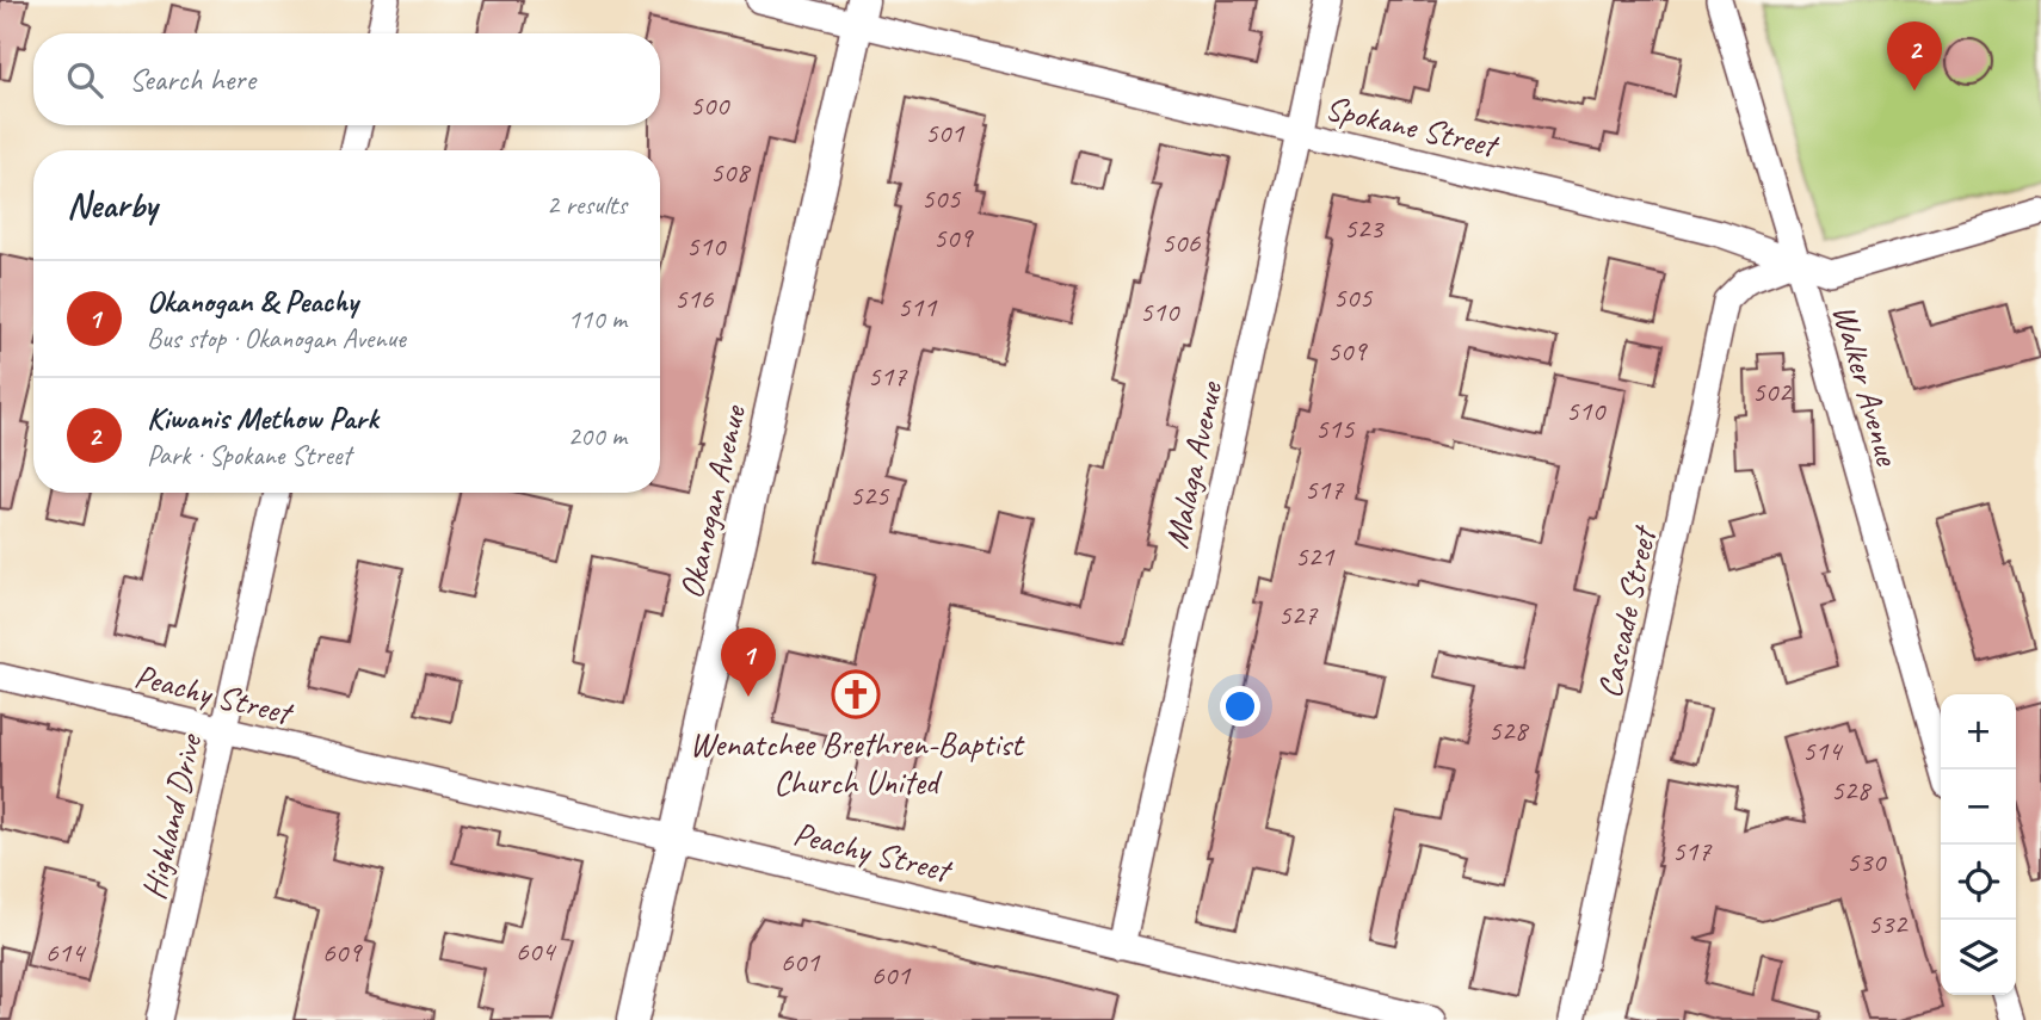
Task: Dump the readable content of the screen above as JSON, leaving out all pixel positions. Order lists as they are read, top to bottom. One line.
{"streets":{"street":["Spokane Street","Walker Avenue","Malaga Avenue","Okanogan Avenue","Cascade Street","Peachy Street","Highland Drive"]},"crossings":[["Spokane Street","Walker Avenue"],["Spokane Street","Malaga Avenue"],["Spokane Street","Okanogan Avenue"],["Spokane Street","Cascade Street"],["Walker Avenue","Cascade Street"],["Malaga Avenue","Peachy Street"],["Okanogan Avenue","Peachy Street"],["Peachy Street","Highland Drive"]],"places":{"church":["Wenatchee Brethren-Baptist Church United"]},"house_numbers":["500","501","508","505","523","509","506","510","505","516","511","510","509","517","502","510","515","517","525","521","527","528","514","528","517","530","532","604","614","609","601","601"],"page":{"pins":["2","1"],"search":"Search here","heading":["Nearby","2 results"],"list":[{"mark":"1","name":"Okanogan & Peachy","note":"Bus stop · Okanogan Avenue","value":"110 m"},{"mark":"2","name":"Kiwanis Methow Park","note":"Park · Spokane Street","value":"200 m"}],"map_buttons":["+","−"]}}
